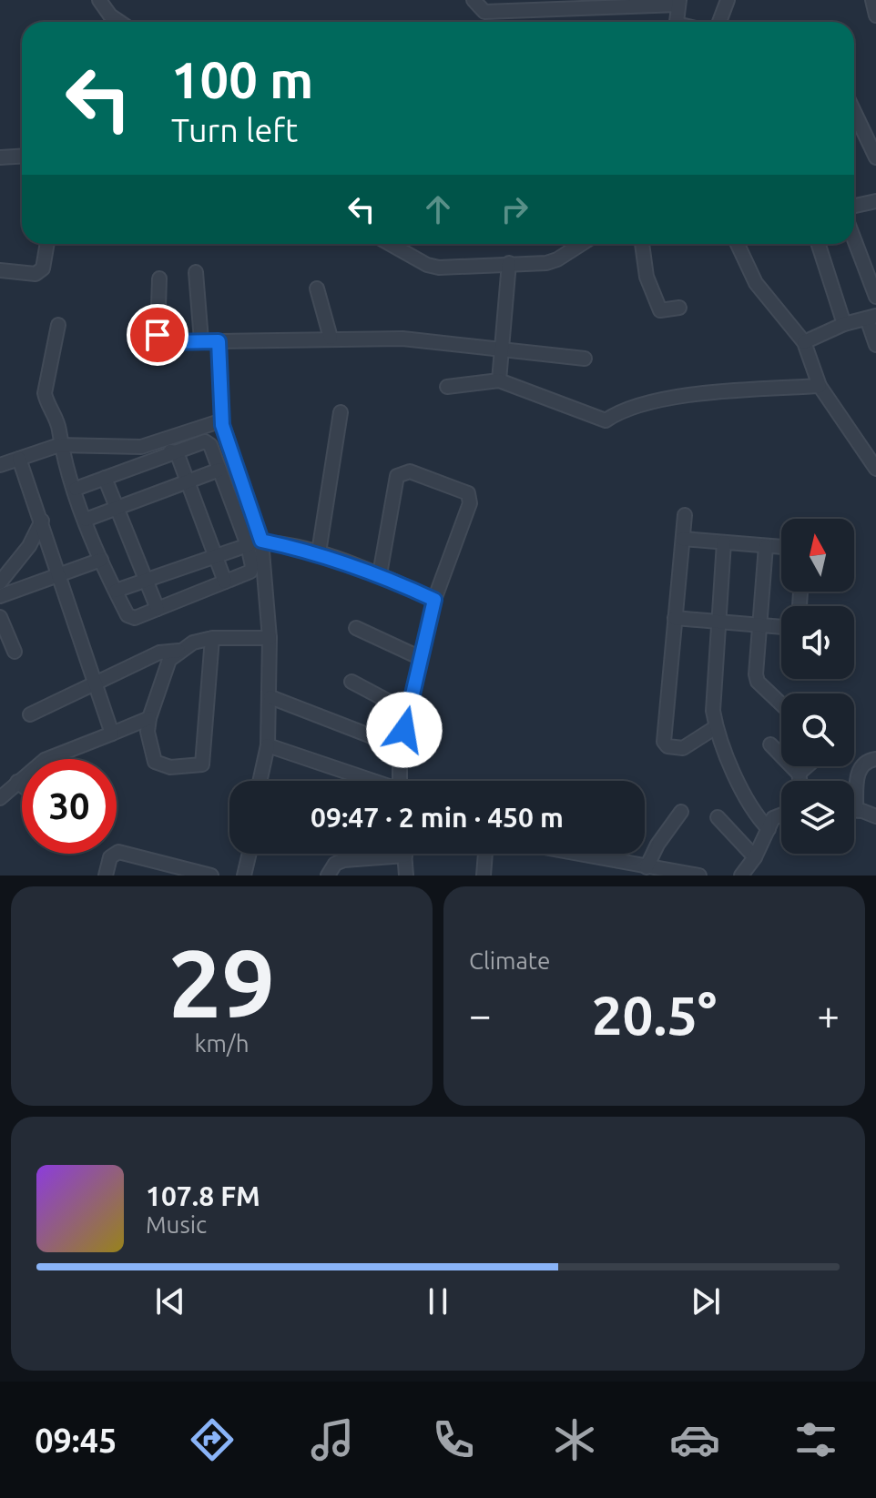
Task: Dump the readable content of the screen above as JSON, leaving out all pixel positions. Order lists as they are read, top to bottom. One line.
{"north":"top","page":{"turn":["100 m","Turn left"],"limit":"30","trip":"09:47 · 2 min · 450 m","tile":[["29","km/h"],"Climate"],"heat":["−","20.5°","+"],"song":["107.8 FM","Music"],"tabs":"09:45"}}
